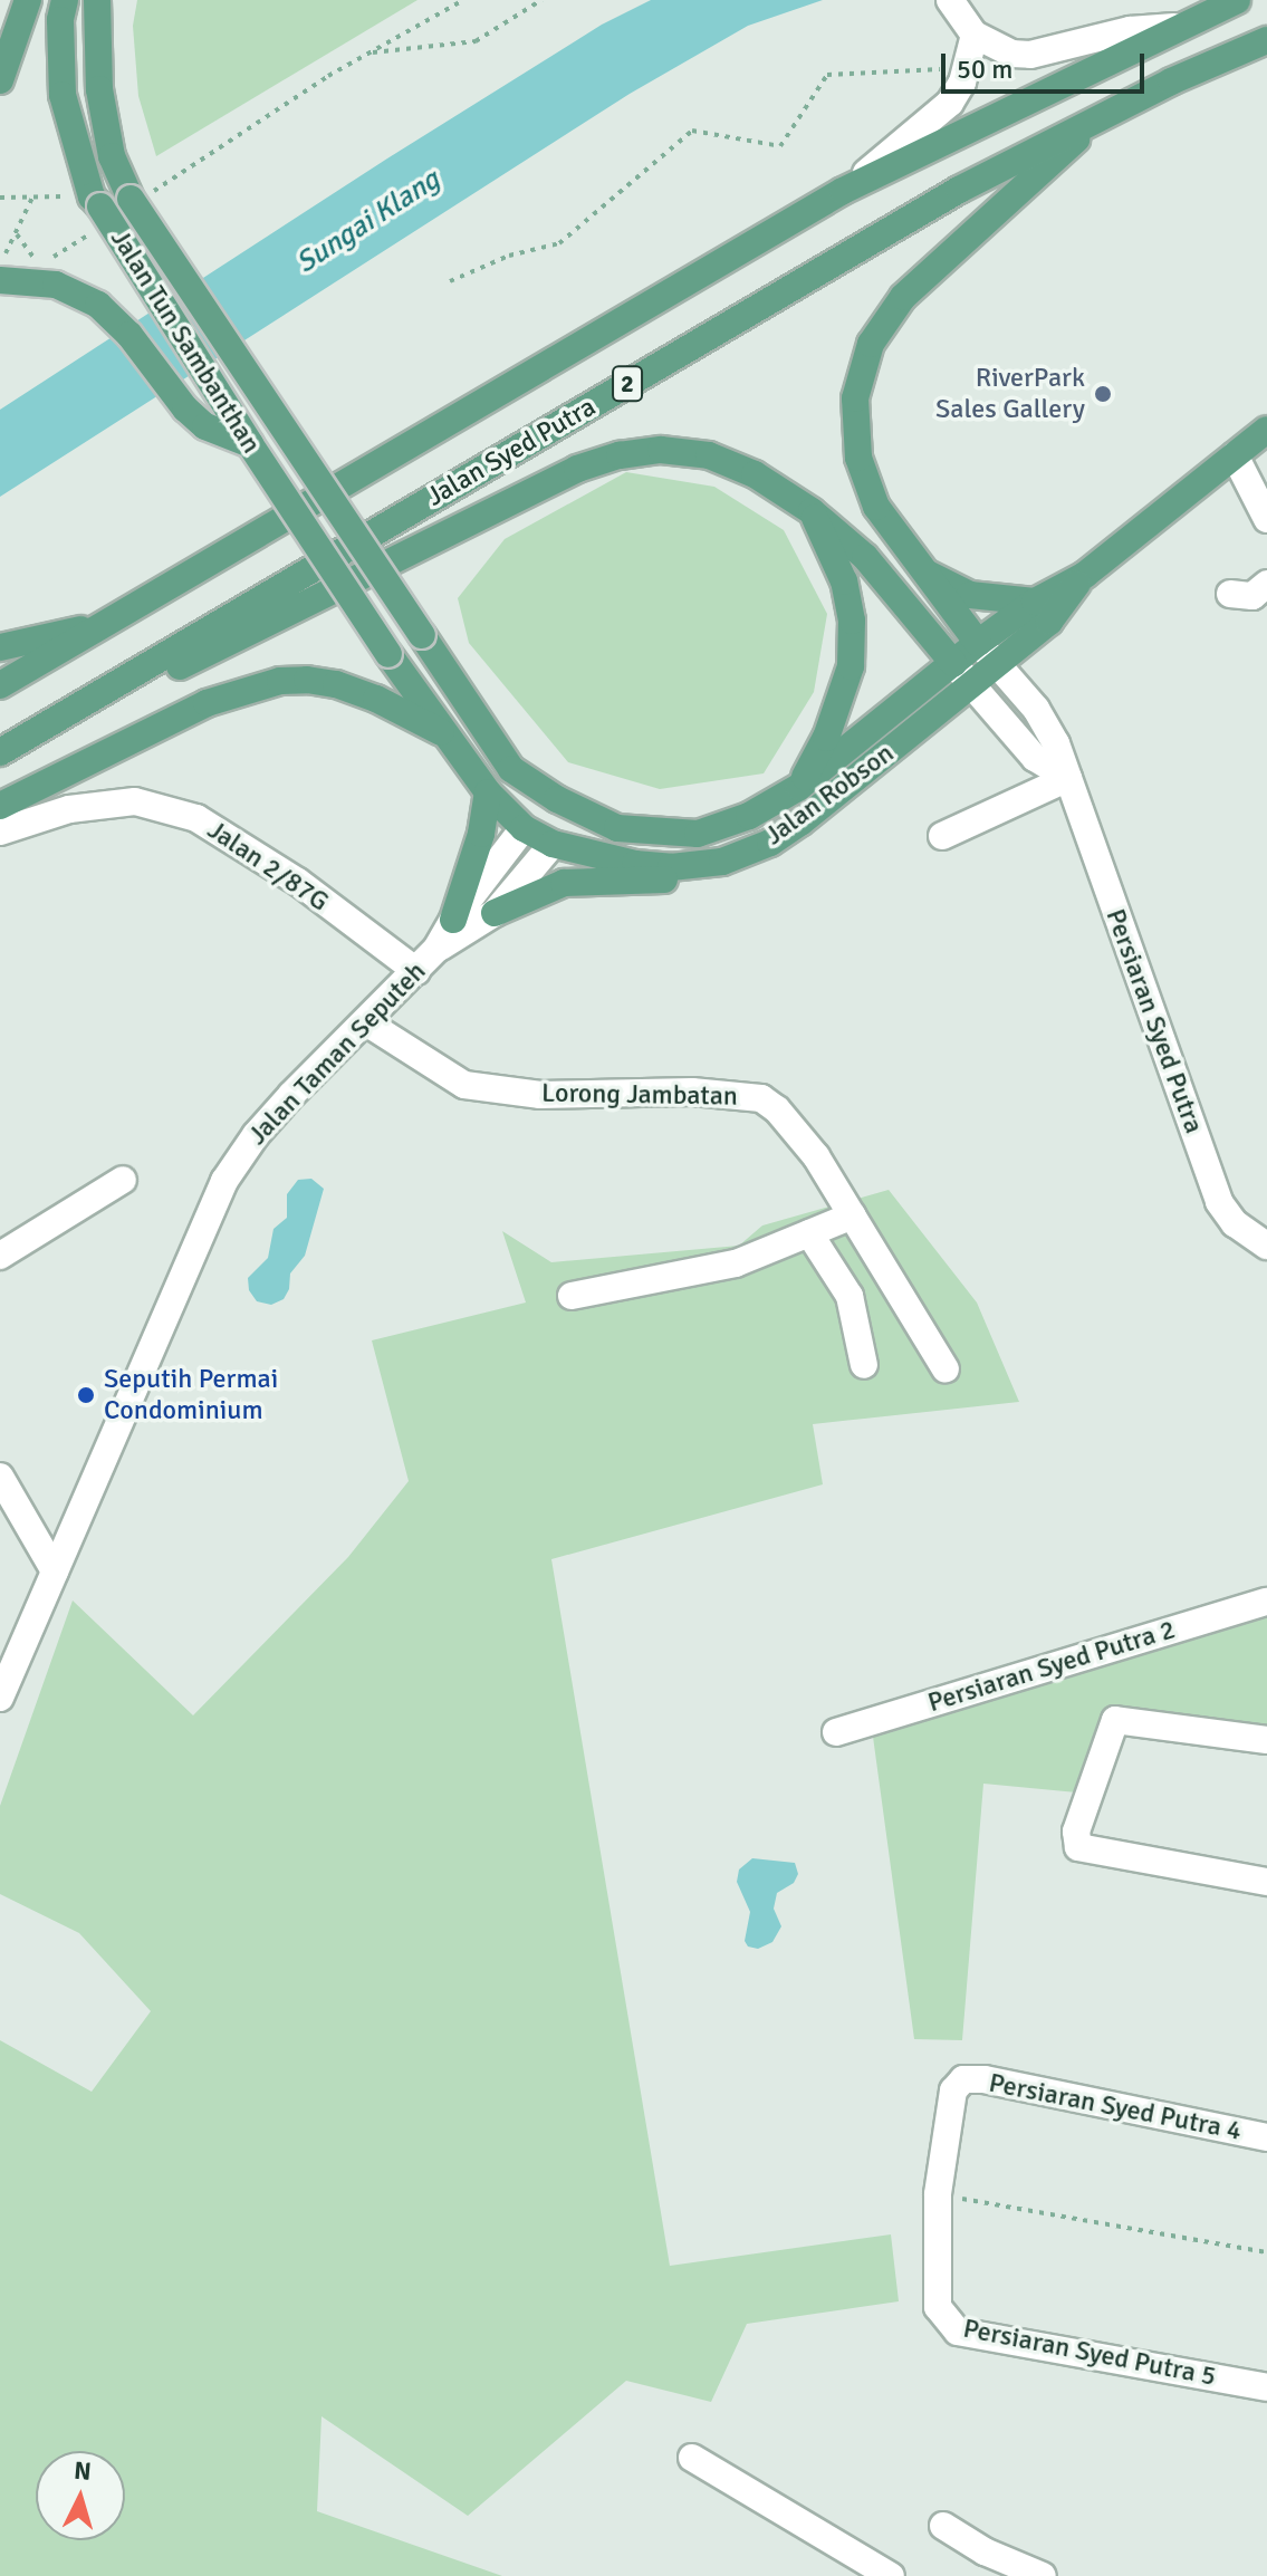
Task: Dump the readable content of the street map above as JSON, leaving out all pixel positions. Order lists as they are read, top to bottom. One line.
{"streets":{"main road":["Jalan Tun Sambanthan","2","Jalan Syed Putra","Jalan Robson"],"street":["Jalan 2/87G","Persiaran Syed Putra","Jalan Taman Seputeh","Lorong Jambatan","Persiaran Syed Putra 2","Persiaran Syed Putra 4","Persiaran Syed Putra 5"]},"crossings":[["Jalan Tun Sambanthan","Jalan Robson"],["Jalan Robson","Persiaran Syed Putra"],["Jalan Robson","Jalan Taman Seputeh"],["Jalan 2/87G","Jalan Taman Seputeh"],["Jalan Taman Seputeh","Lorong Jambatan"],["Persiaran Syed Putra 4","Persiaran Syed Putra 5"]],"water":["Sungai Klang"],"places":["RiverPark Sales Gallery","Seputih Permai Condominium"],"scale_bar":"50 m","north":"top"}
